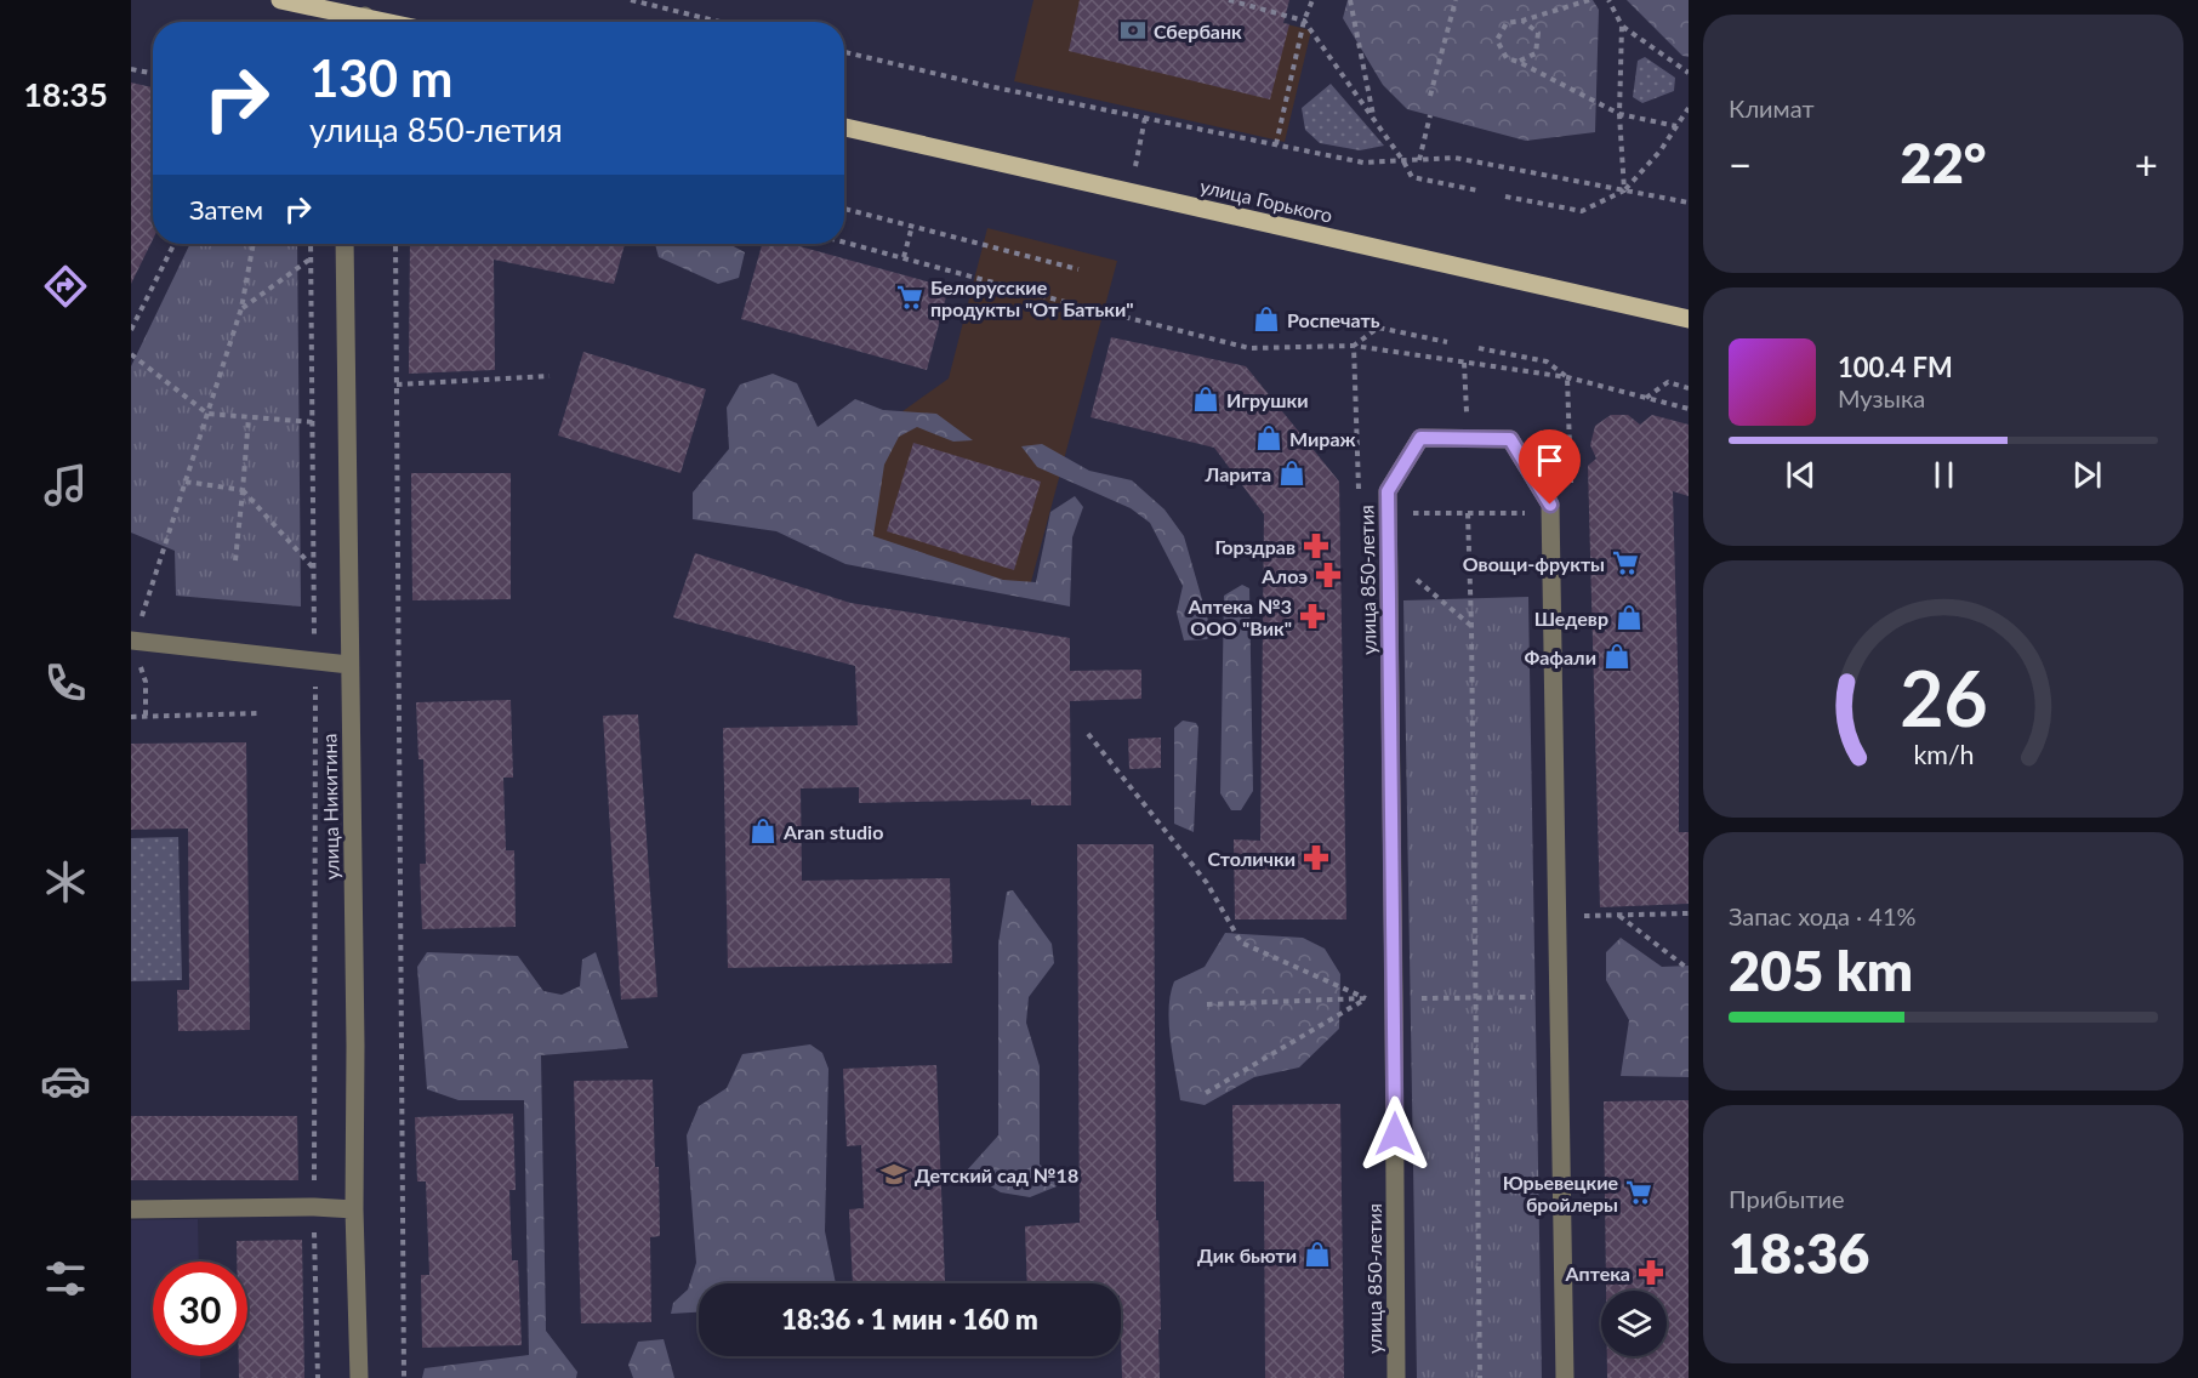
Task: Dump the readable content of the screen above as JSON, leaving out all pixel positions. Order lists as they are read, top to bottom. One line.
{"streets":{"main road":["улица Горького"],"street":["улица 850-летия","улица Никитина"]},"places":{"bank":["Сбербанк"],"supermarket":["Белорусские продукты \"От Батьки\"","Овощи-фрукты","Юрьевецкие бройлеры"],"shop":["Роспечать","Игрушки","Мираж","Ларита","Шедевр","Фафали","Aran studio","Дик бьюти"],"pharmacy":["Горздрав","Алоэ","Аптека №3 ООО \"Вик\"","Столички","Аптека"],"school or university":["Детский сад №18"]},"page":{"tabs":"18:35","tile":["Климат",["Запас хода · 41%","205 km"],["Прибытие","18:36"]],"turn":["130 m","улица 850-летия"],"heat":["−","22°","+"],"then":"Затем","song":["100.4 FM","Музыка"],"limit":"30","trip":"18:36 · 1 мин · 160 m","gauge":["26","km/h"]}}
